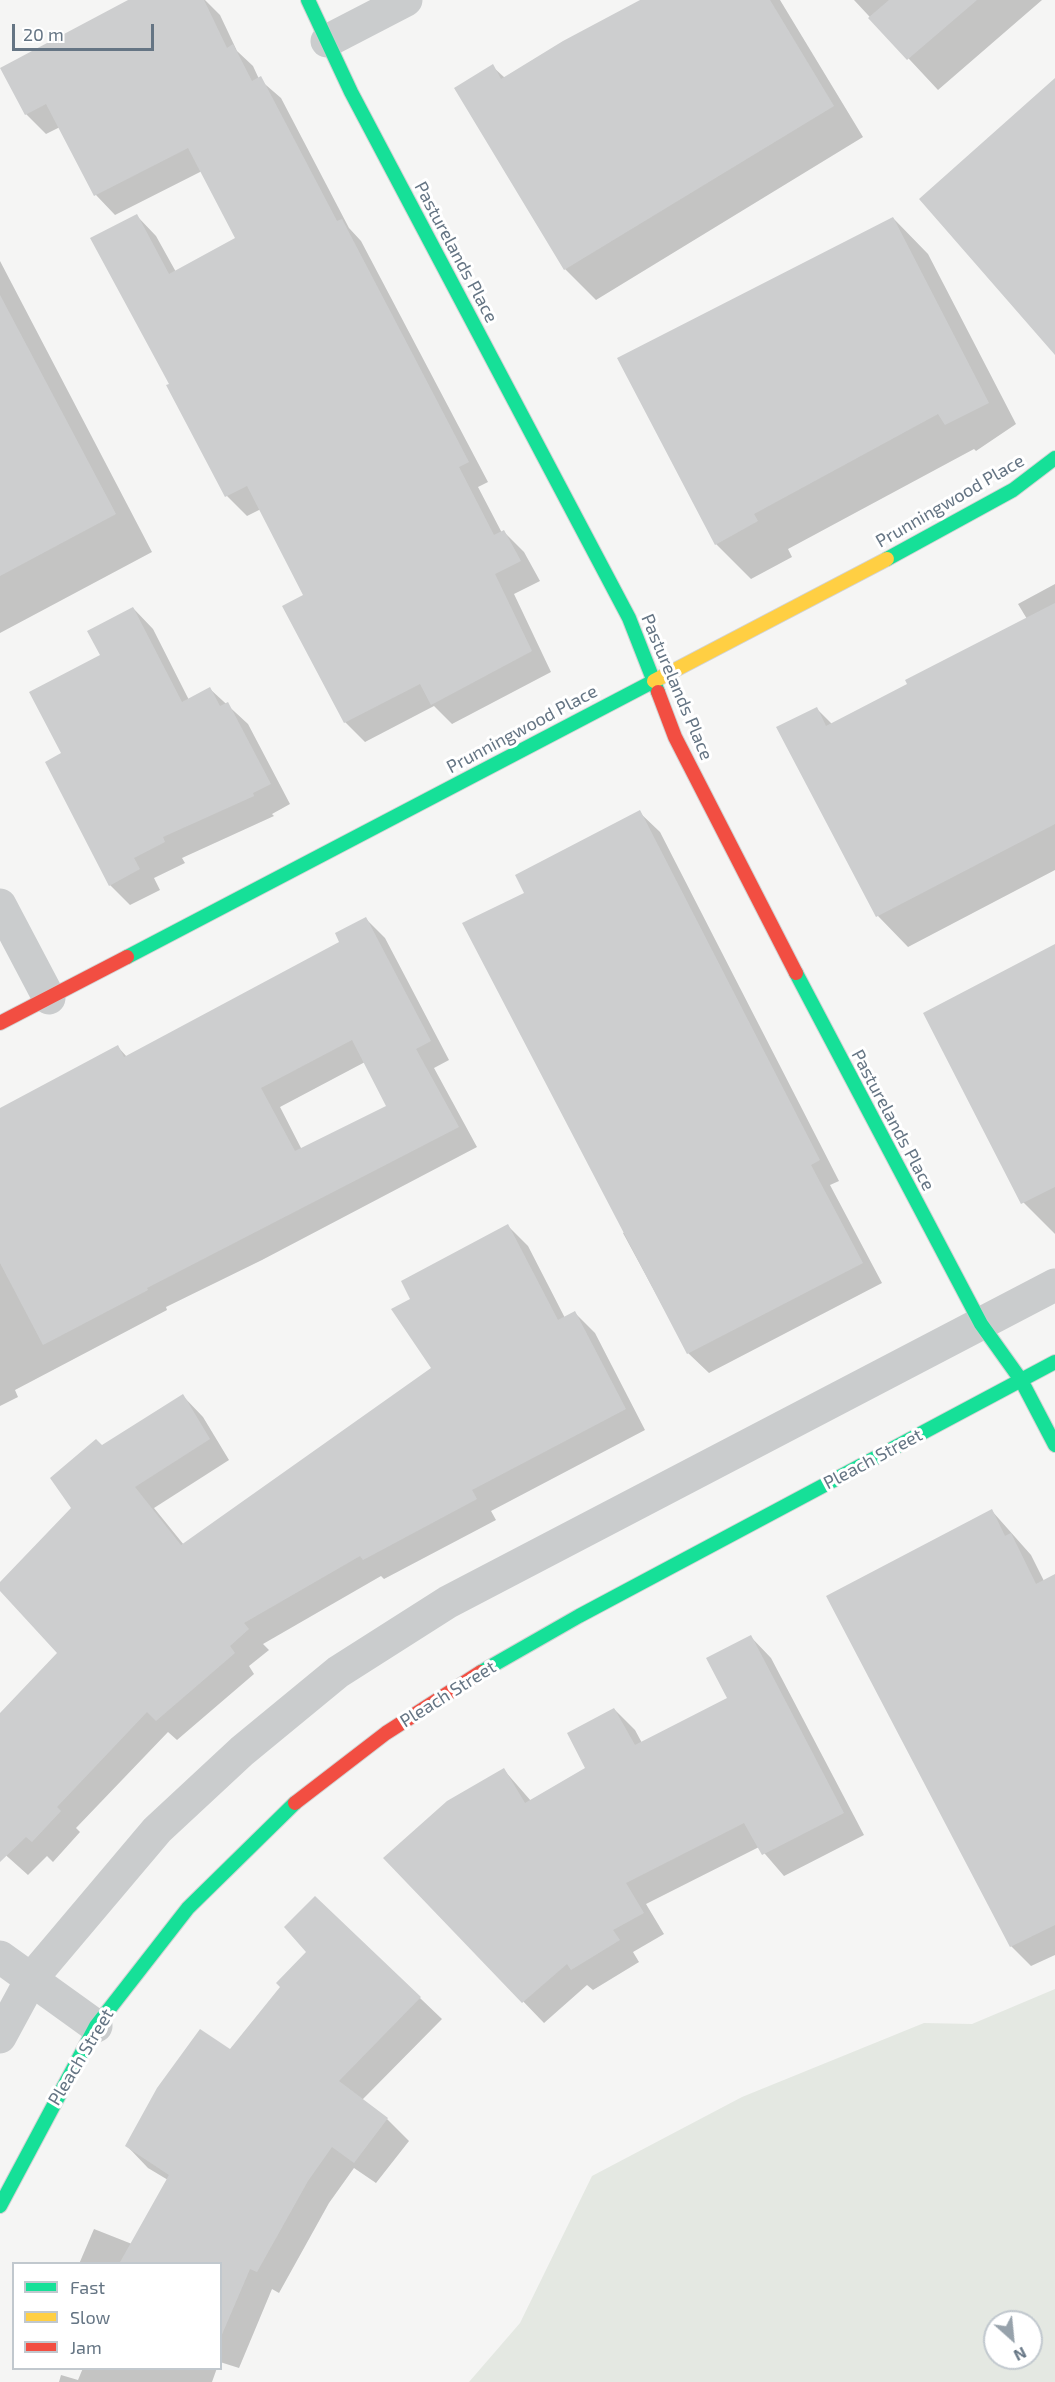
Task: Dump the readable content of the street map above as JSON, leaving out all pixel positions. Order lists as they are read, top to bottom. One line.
{"streets":{"street":["Pasturelands Place","Prunningwood Place","Pleach Street"]},"crossings":[["Pasturelands Place","Prunningwood Place"],["Pasturelands Place","Pleach Street"]],"legend":["Fast","Slow","Jam"],"scale_bar":"20 m","north":"bottom right"}
